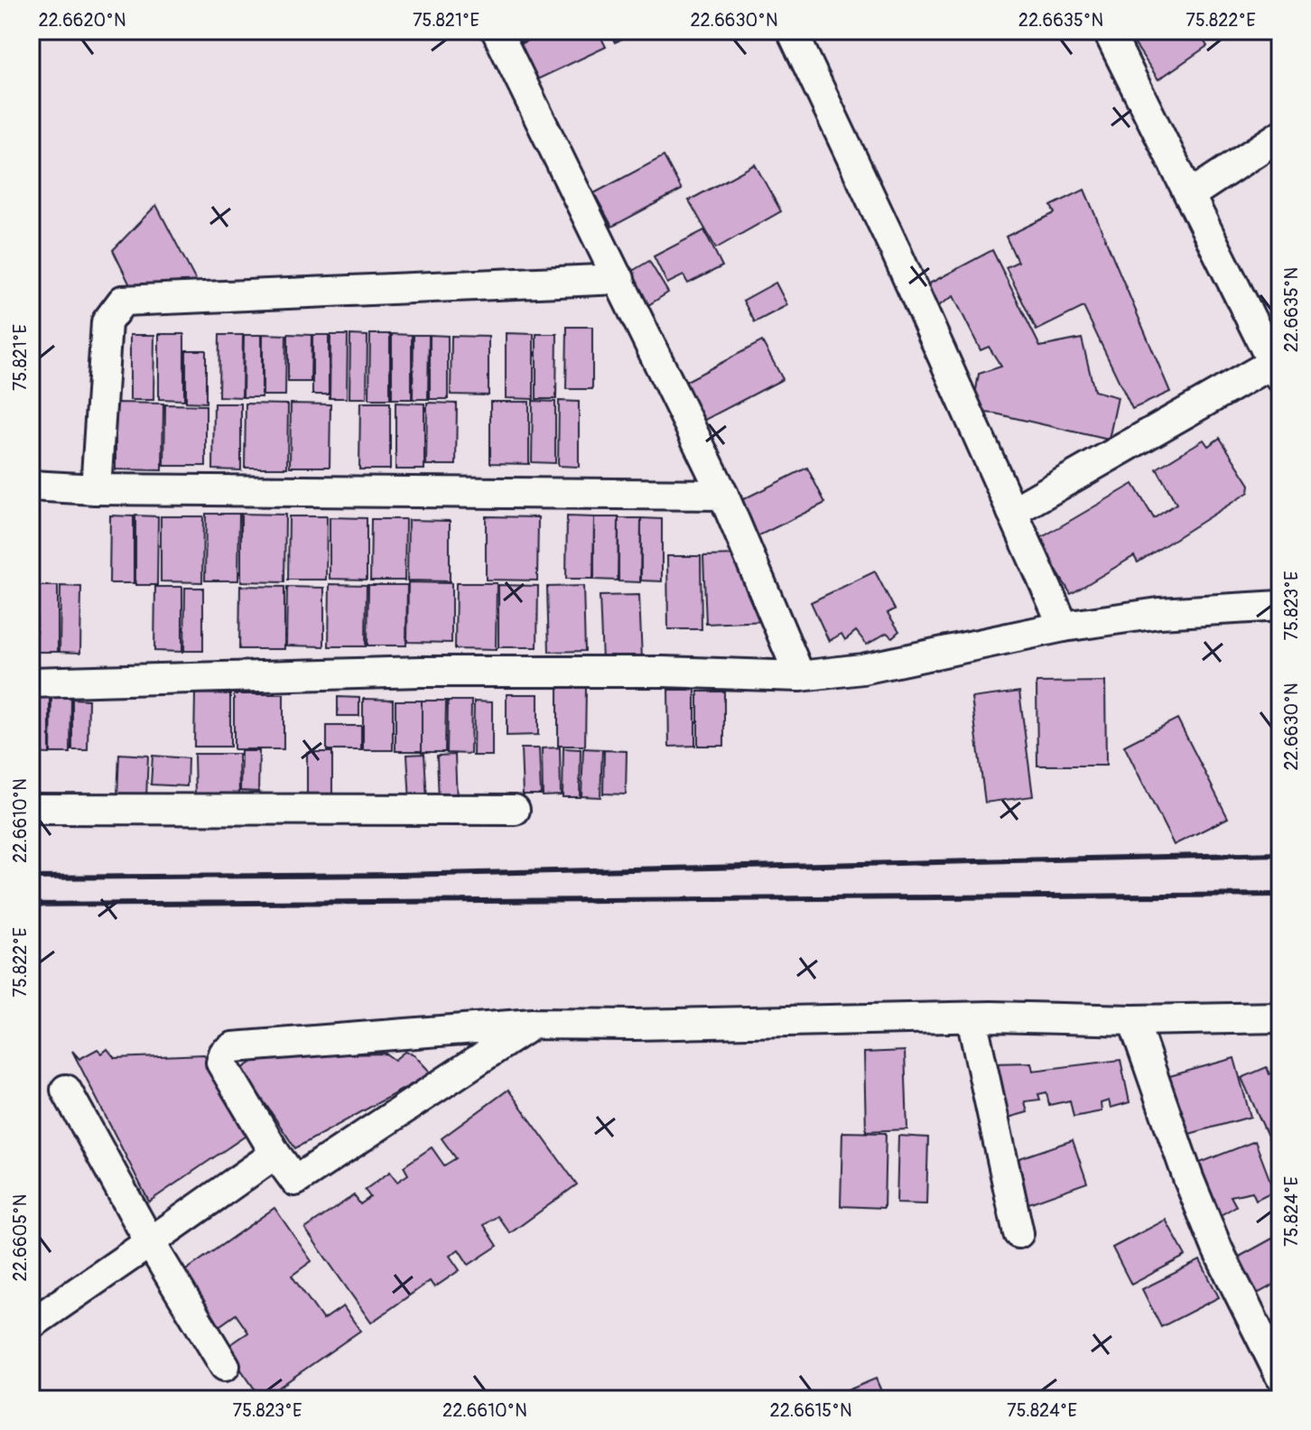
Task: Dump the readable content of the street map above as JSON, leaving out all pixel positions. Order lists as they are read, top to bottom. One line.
{"coordinates":["22.6620°N","75.821°E","22.6630°N","22.6635°N","75.822°E","75.823°E","22.6610°N","75.824°E","22.6605°N","22.6615°N"]}
